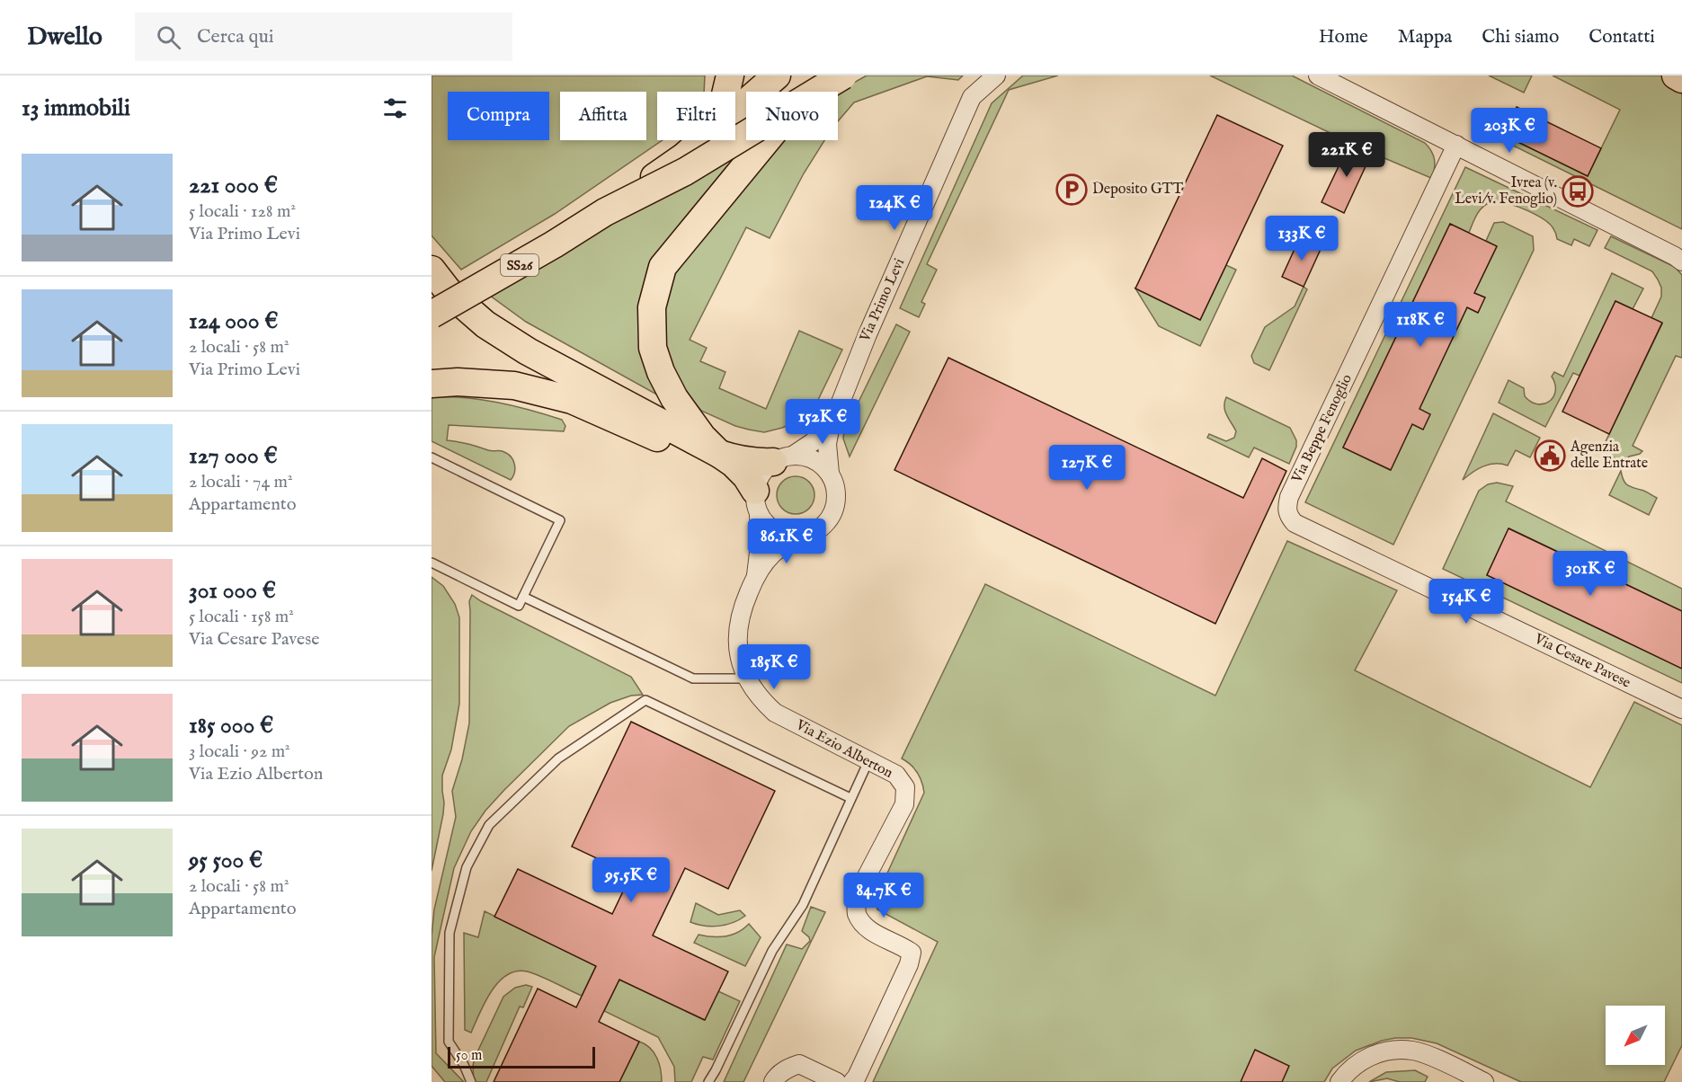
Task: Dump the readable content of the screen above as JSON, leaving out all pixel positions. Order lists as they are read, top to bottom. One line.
{"streets":{"main road":["SS26"],"street":["Via Primo Levi","Via Beppe Fenoglio","Via Cesare Pavese","Via Ezio Alberton"]},"crossings":[["Via Primo Levi","Via Ezio Alberton"],["Via Beppe Fenoglio","Via Cesare Pavese"]],"places":{"parking":["Deposito GTT"],"bus stop":["Ivrea (v. Levi/v. Fenoglio)"],"public building":["Agenzia delle Entrate"]},"scale_bar":"50 m","north":"bottom left","page":{"header":"Dwello","search":"Cerca qui","nav":["Home","Mappa","Chi siamo","Contatti"],"heading":"13 immobili","chip":["Compra","Affitta","Filtri","Nuovo"],"price":["203K €","221K €","124K €","133K €","118K €","152K €","127K €","86.1K €","301K €","154K €","185K €","95.5K €","84.7K €"],"list":[{"name":"221 000 €","note":"5 locali · 128 m² · Via Primo Levi"},{"name":"124 000 €","note":"2 locali · 58 m² · Via Primo Levi"},{"name":"127 000 €","note":"2 locali · 74 m² · Appartamento"},{"name":"301 000 €","note":"5 locali · 158 m² · Via Cesare Pavese"},{"name":"185 000 €","note":"3 locali · 92 m² · Via Ezio Alberton"},{"name":"95 500 €","note":"2 locali · 58 m² · Appartamento"}],"scale":"50 m"}}
